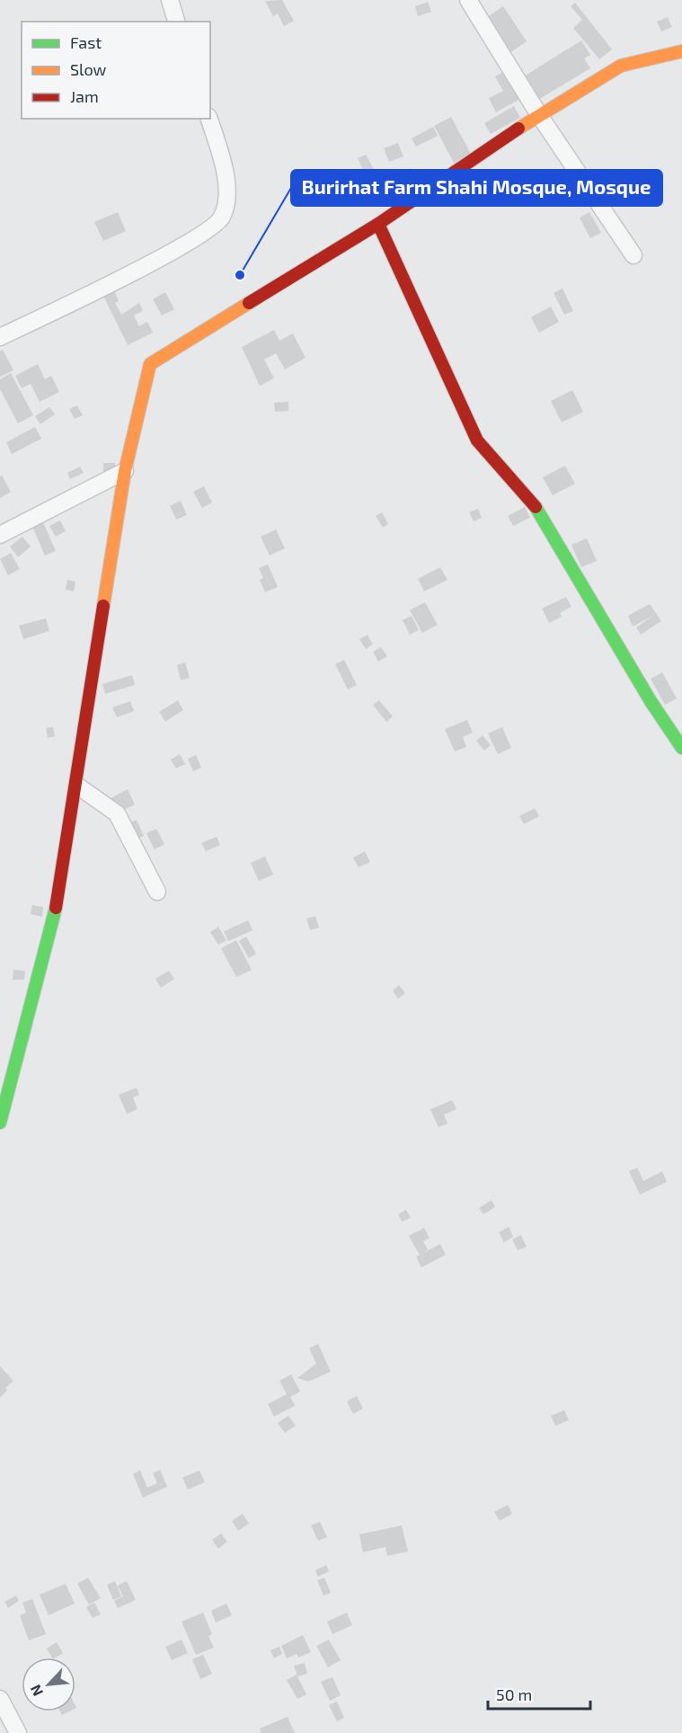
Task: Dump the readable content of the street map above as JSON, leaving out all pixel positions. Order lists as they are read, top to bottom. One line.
{"places":["Burirhat Farm Shahi Mosque, Mosque"],"legend":["Fast","Slow","Jam"],"scale_bar":"50 m","north":"bottom left"}
